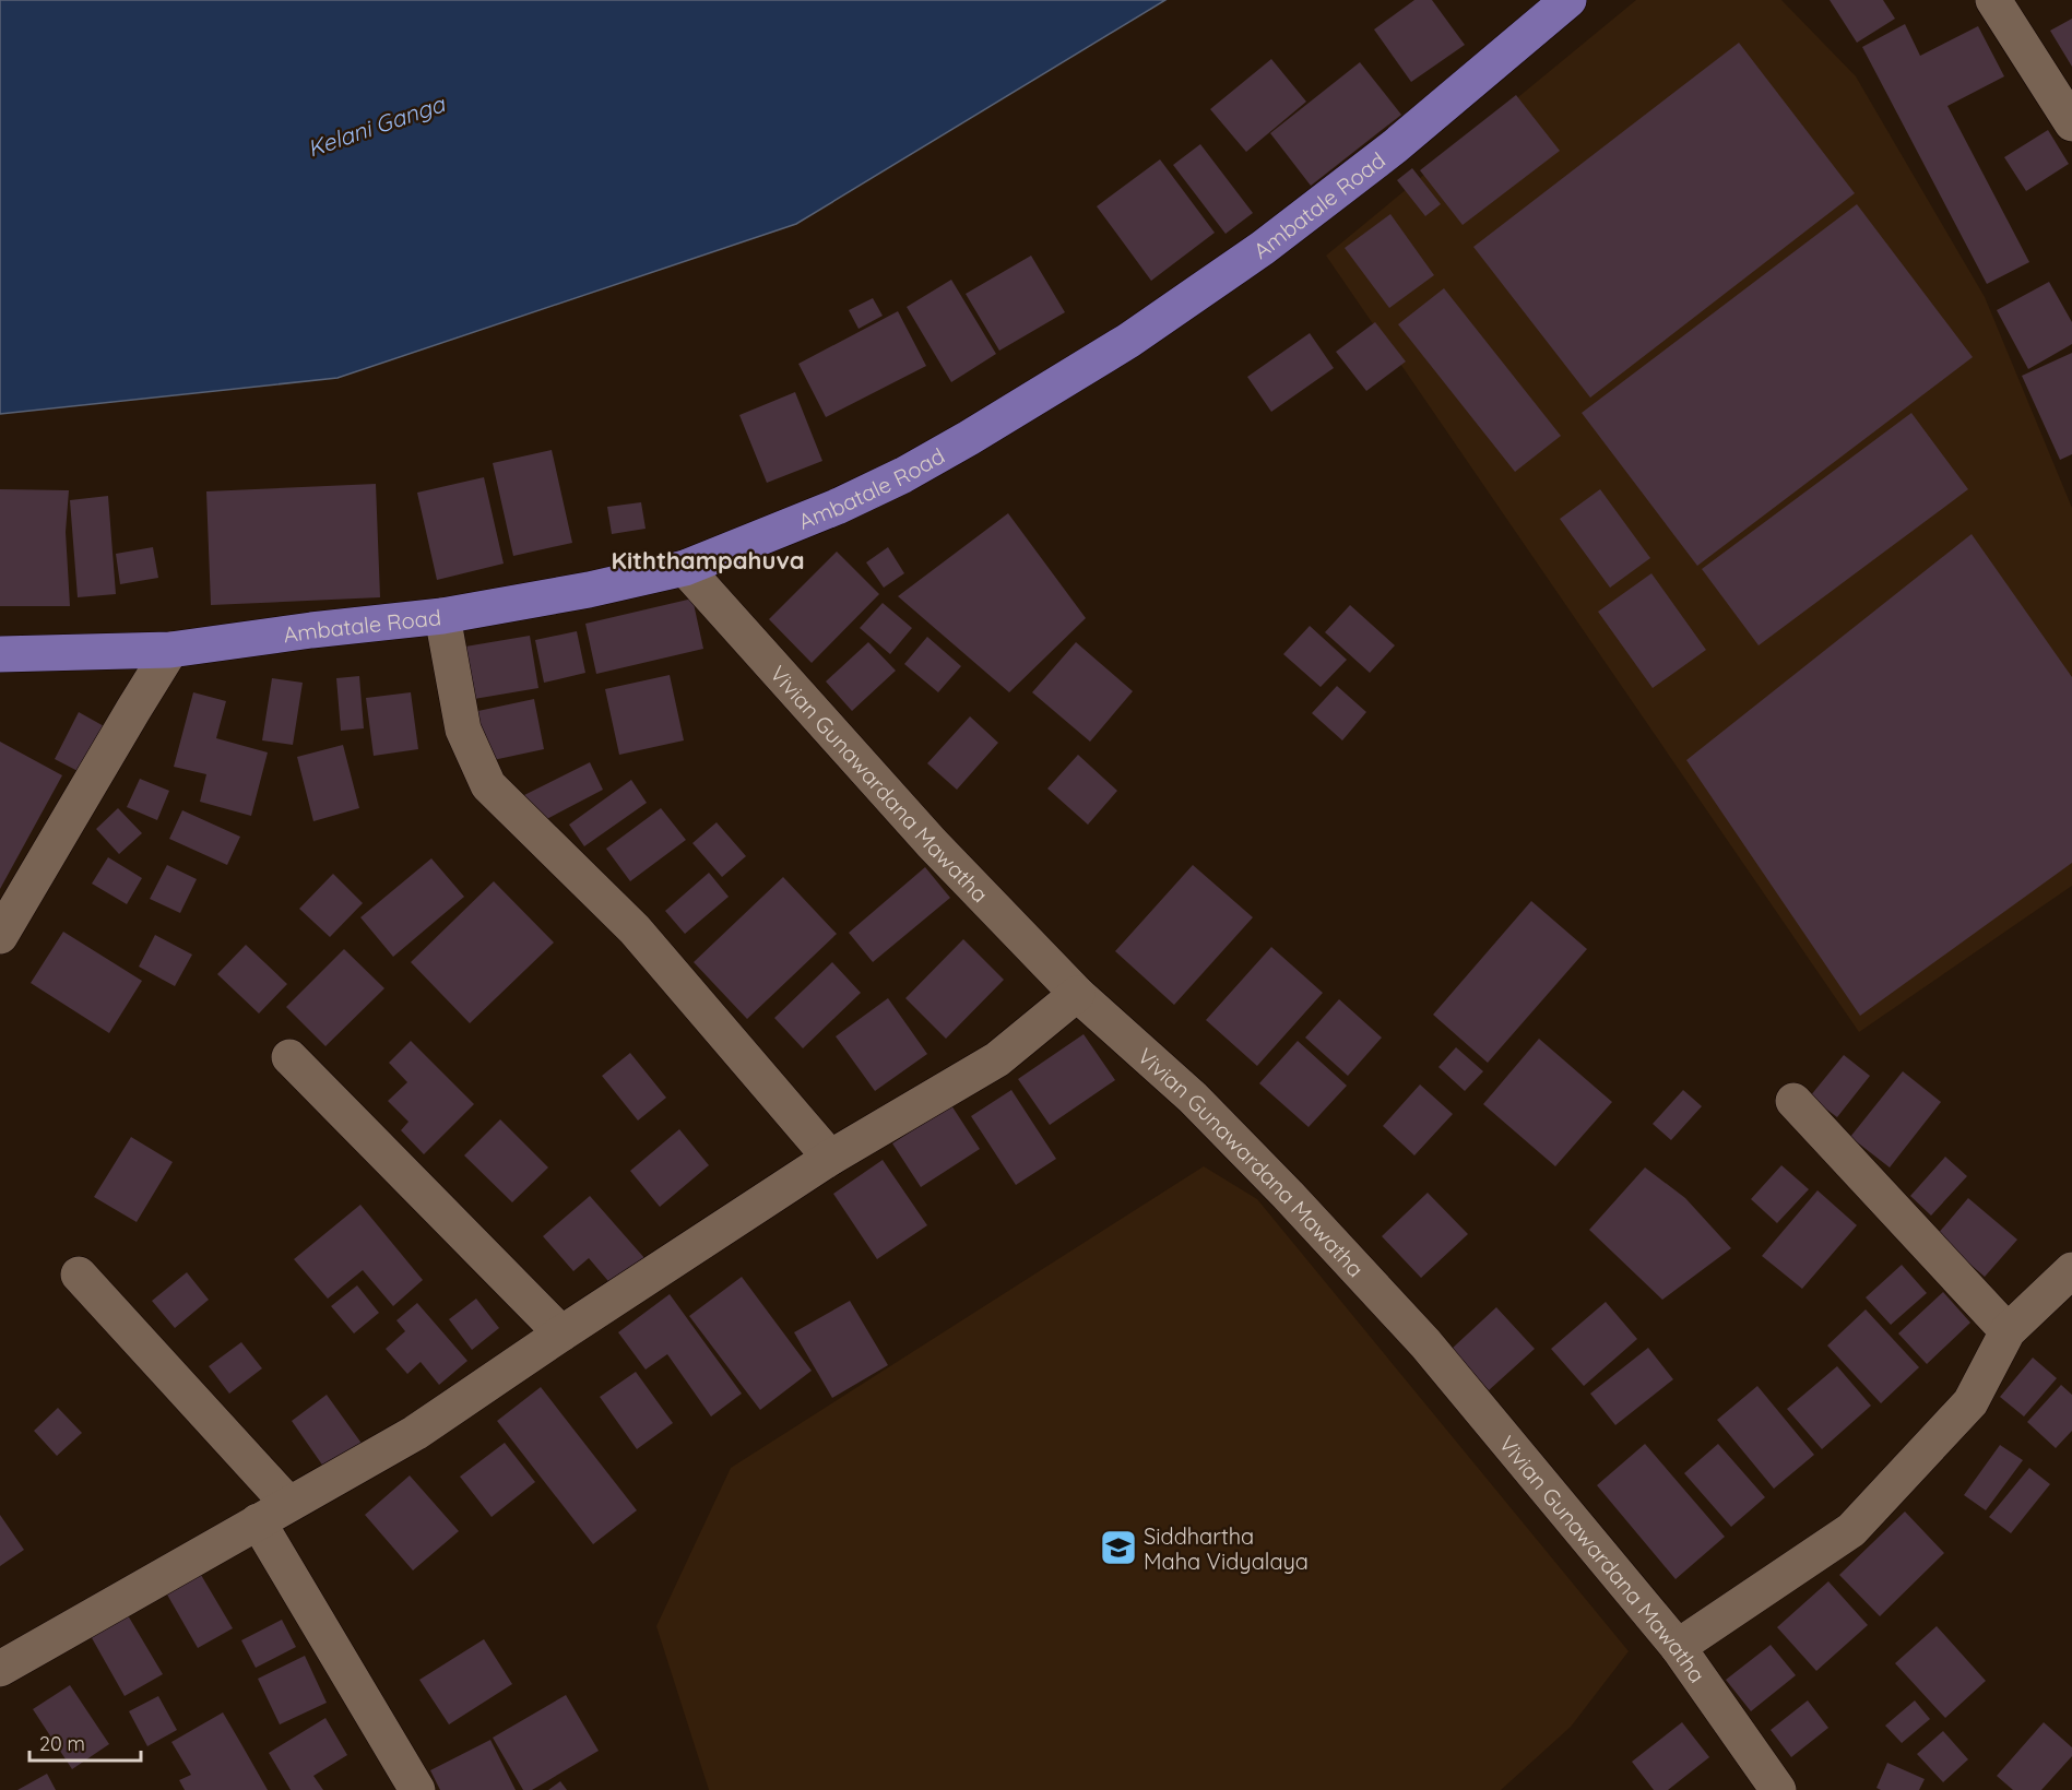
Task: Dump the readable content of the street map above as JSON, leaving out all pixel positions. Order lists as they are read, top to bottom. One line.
{"streets":{"main road":["Ambatale Road"],"street":["Vivian Gunawardana Mawatha"]},"crossings":[["Ambatale Road","Vivian Gunawardana Mawatha"]],"districts":["Kiththampahuva"],"water":["Kelani Ganga"],"places":{"school or university":["Siddhartha Maha Vidyalaya"]},"scale_bar":"20 m"}
